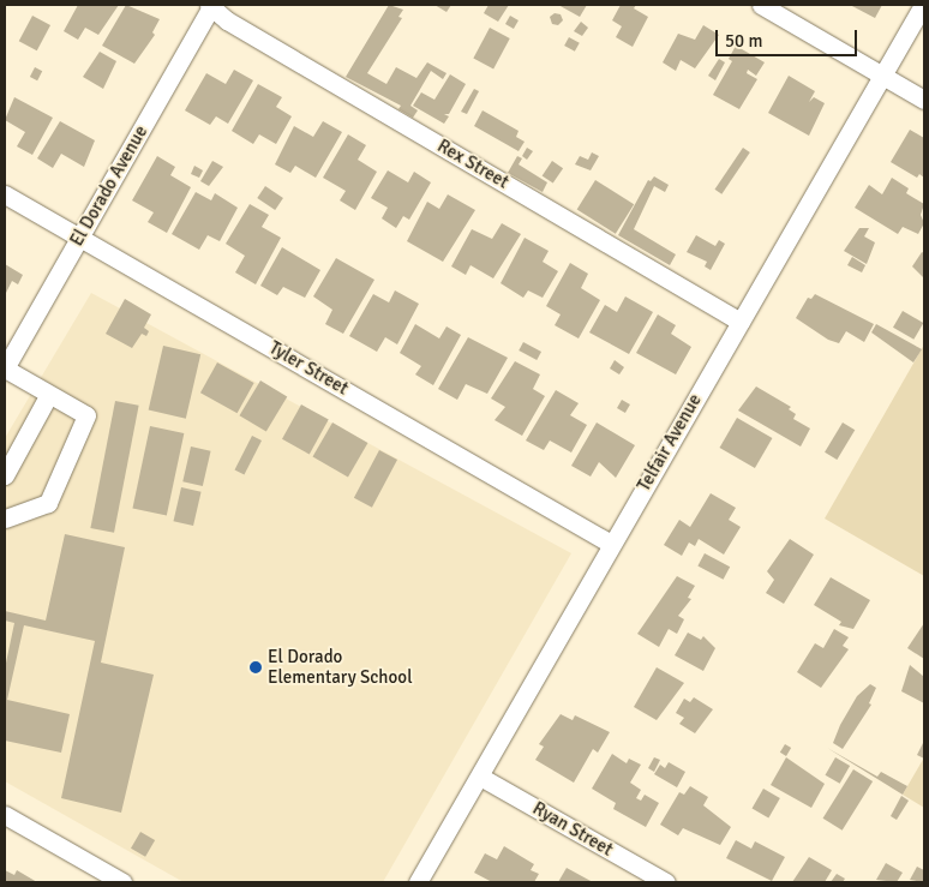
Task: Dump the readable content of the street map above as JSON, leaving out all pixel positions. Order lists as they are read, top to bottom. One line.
{"streets":{"street":["Rex Street","El Dorado Avenue","Tyler Street","Telfair Avenue","Ryan Street"]},"crossings":[["Rex Street","El Dorado Avenue"],["Rex Street","Telfair Avenue"],["El Dorado Avenue","Tyler Street"],["Tyler Street","Telfair Avenue"],["Telfair Avenue","Ryan Street"]],"places":["El Dorado Elementary School"],"scale_bar":"50 m"}
